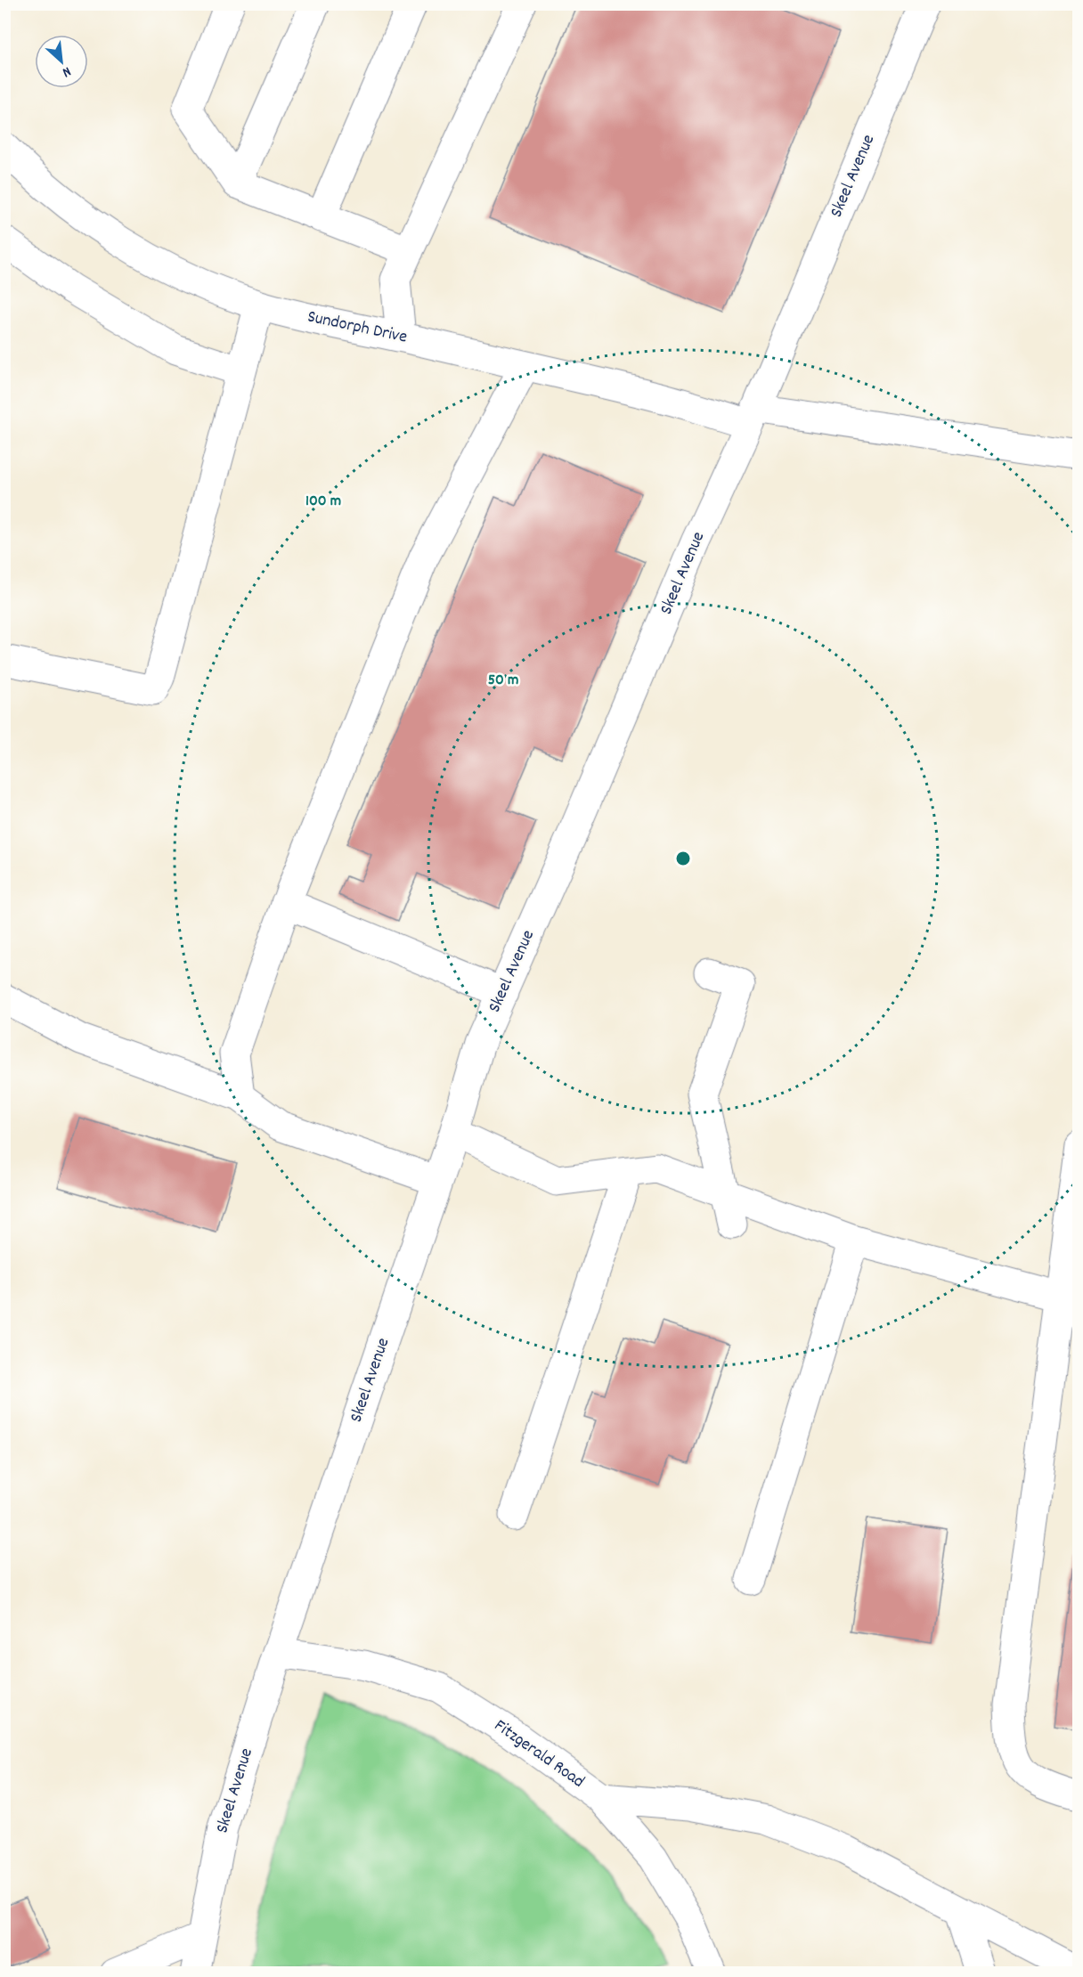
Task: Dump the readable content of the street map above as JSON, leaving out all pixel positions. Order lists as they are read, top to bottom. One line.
{"streets":{"street":["Skeel Avenue","Sundorph Drive","Fitzgerald Road"]},"crossings":[["Skeel Avenue","Sundorph Drive"],["Skeel Avenue","Fitzgerald Road"]],"north":"bottom right","rings":["100 m","50 m"]}
